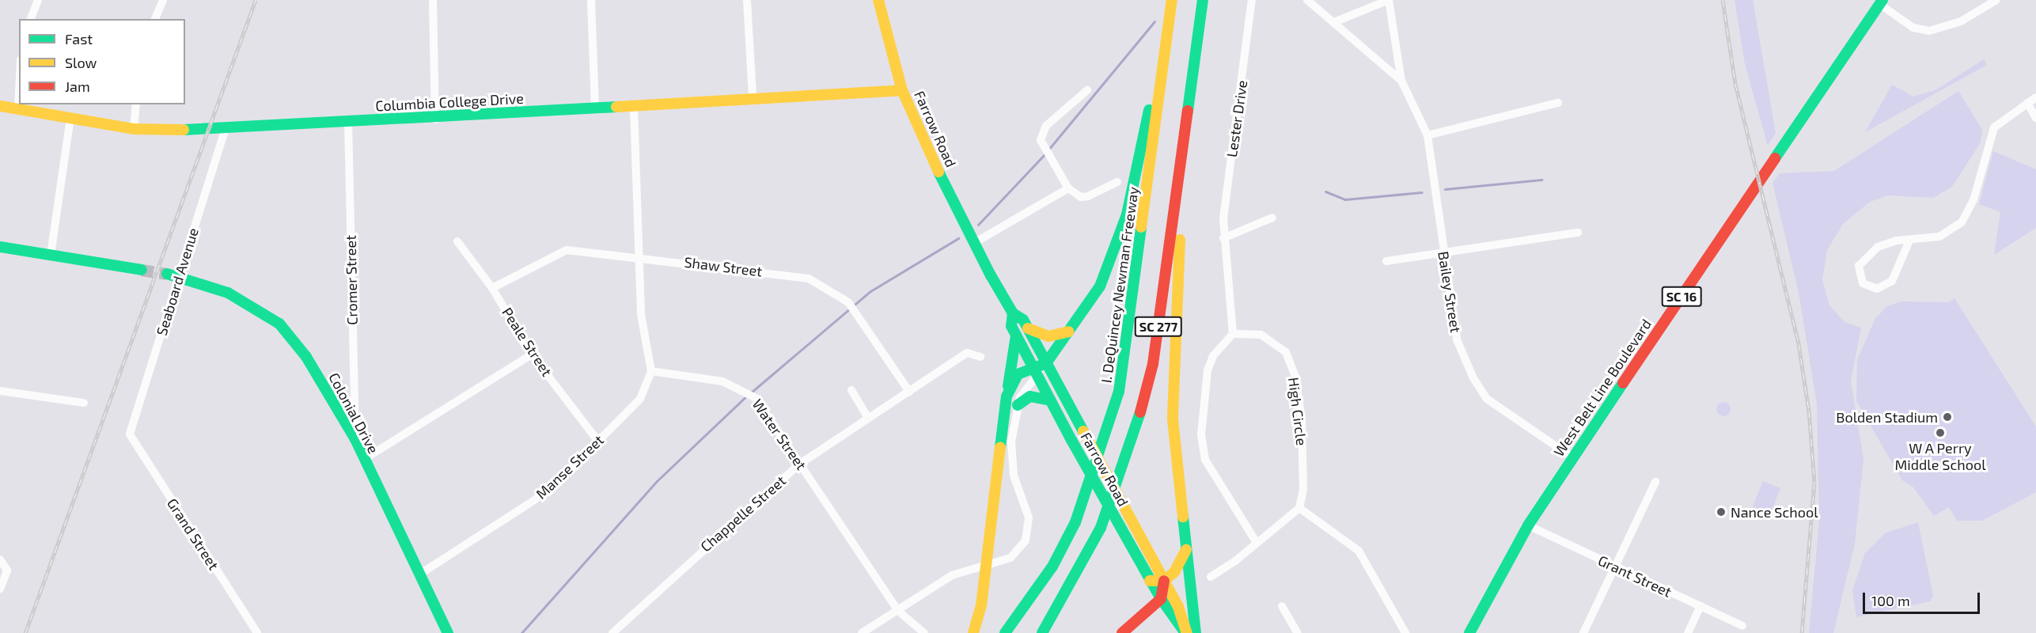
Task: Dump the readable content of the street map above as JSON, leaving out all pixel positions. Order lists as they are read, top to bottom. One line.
{"streets":{"main road":["Columbia College Drive","Farrow Road","I. DeQuincey Newman Freeway","SC 16","SC 277","West Belt Line Boulevard","Colonial Drive"],"street":["Lester Drive","Shaw Street","Cromer Street","Seaboard Avenue","Bailey Street","Peale Street","High Circle","Water Street","Manse Street","Chappelle Street","Grand Street","Grant Street"]},"crossings":[["Columbia College Drive","Farrow Road"],["Columbia College Drive","Cromer Street"],["Columbia College Drive","Seaboard Avenue"],["Lester Drive","High Circle"],["Shaw Street","Peale Street"],["Shaw Street","Chappelle Street"],["Cromer Street","Colonial Drive"],["Seaboard Avenue","Colonial Drive"],["Seaboard Avenue","Grand Street"],["Bailey Street","West Belt Line Boulevard"],["Peale Street","Manse Street"],["West Belt Line Boulevard","Grant Street"],["Colonial Drive","Manse Street"],["Water Street","Manse Street"],["Water Street","Chappelle Street"]],"places":["Bolden Stadium","W A Perry Middle School","Nance School"],"legend":["Fast","Slow","Jam"],"scale_bar":"100 m"}
